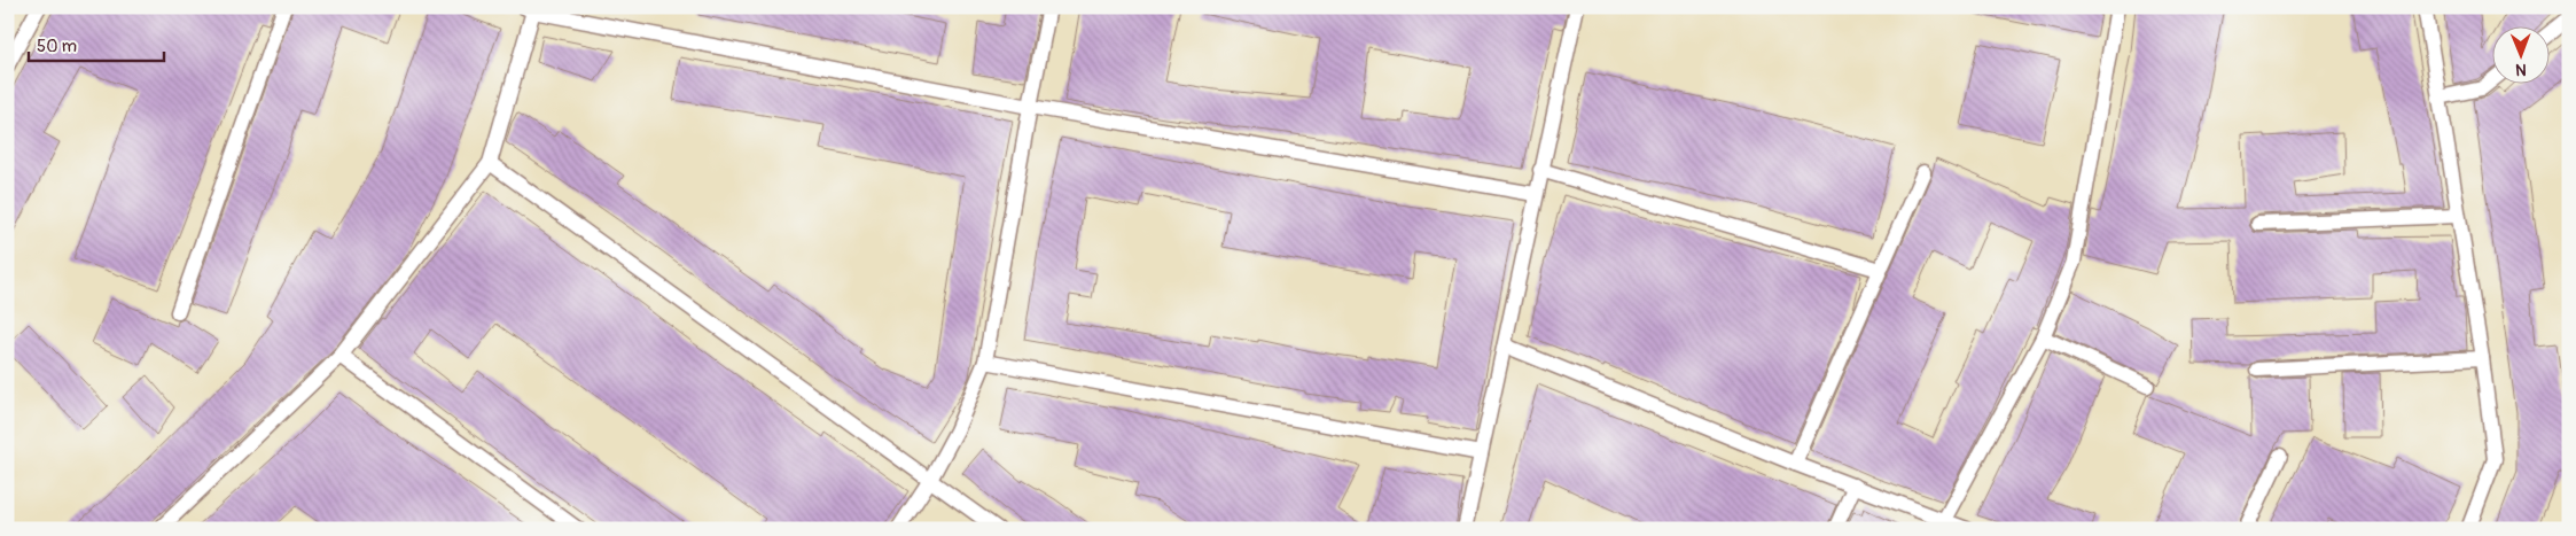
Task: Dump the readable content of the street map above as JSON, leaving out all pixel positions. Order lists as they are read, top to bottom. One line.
{"scale_bar":"50 m","north":"bottom"}
